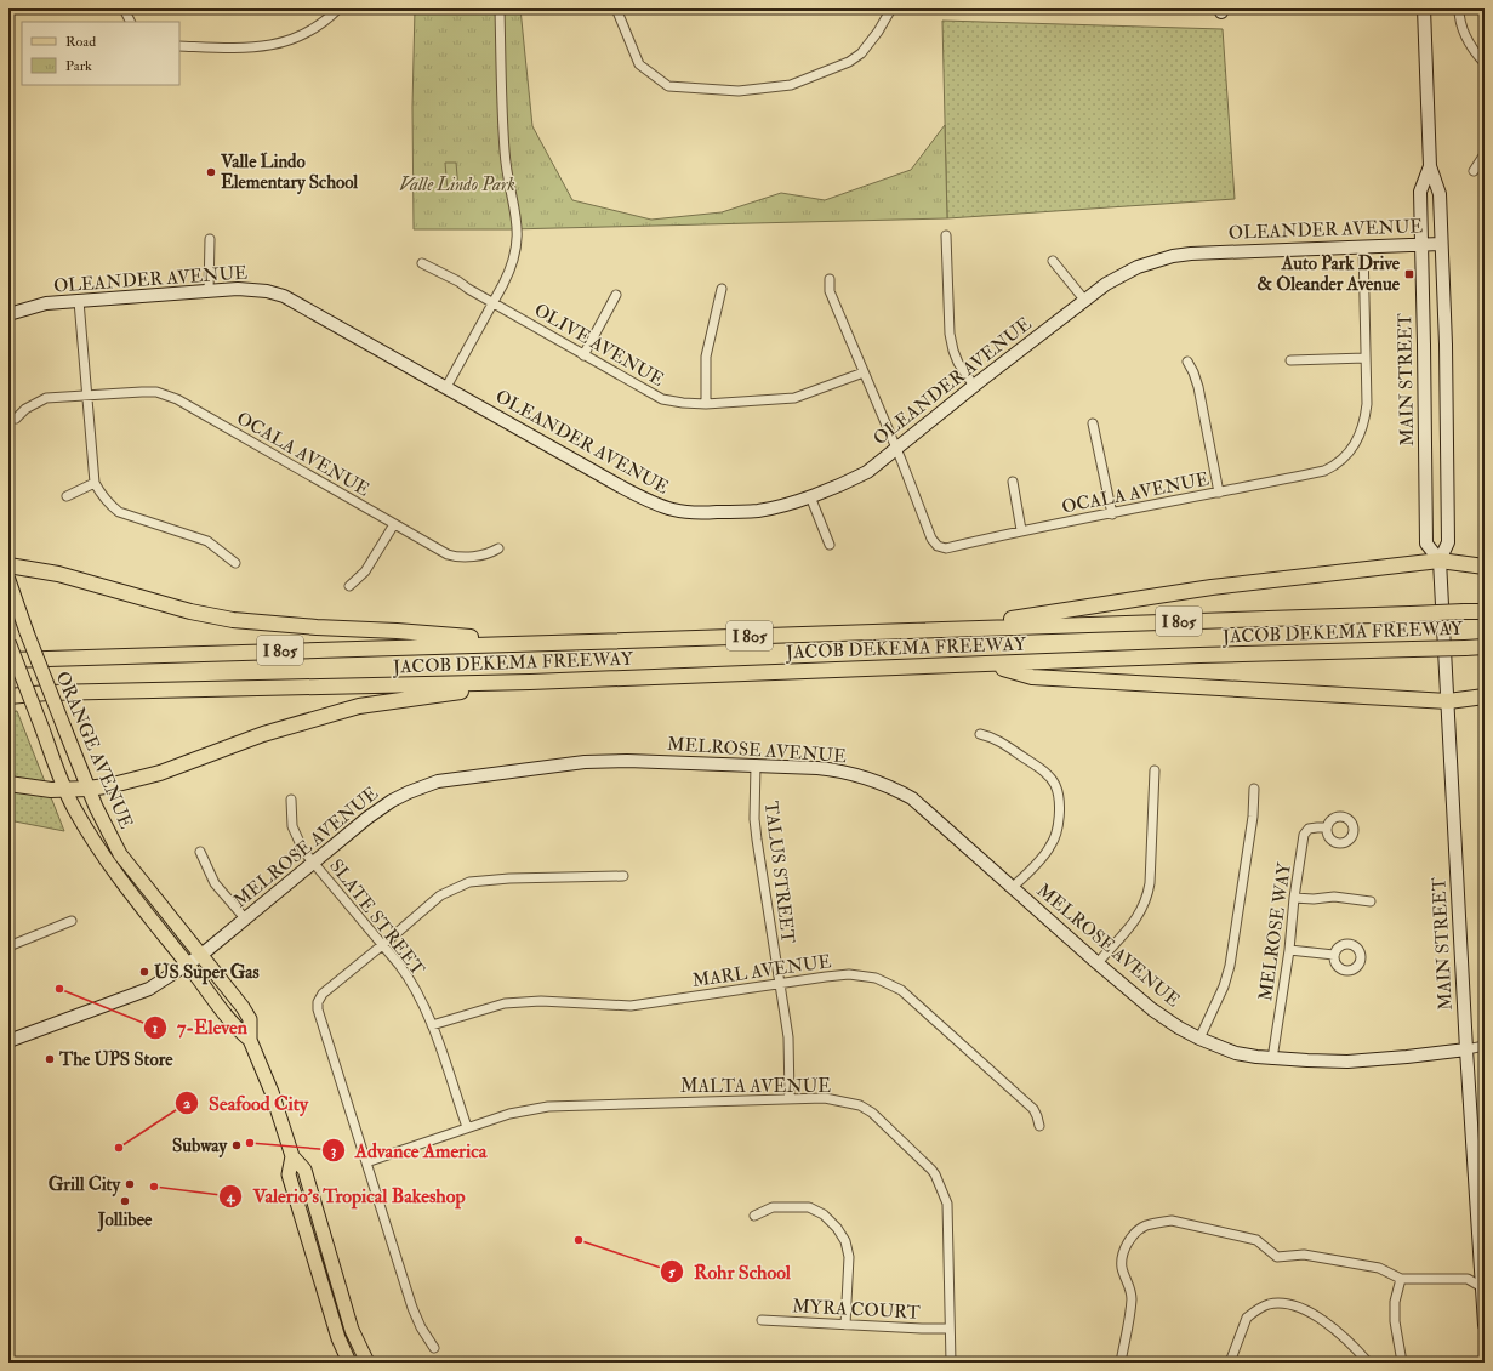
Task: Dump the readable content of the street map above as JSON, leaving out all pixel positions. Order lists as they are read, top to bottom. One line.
{"streets":{"highway":["I 805","JACOB DEKEMA FREEWAY"],"main road":["ORANGE AVENUE"],"street":["OLEANDER AVENUE","OLIVE AVENUE","MAIN STREET","OCALA AVENUE","MELROSE AVENUE","TALUS STREET","SLATE STREET","MELROSE WAY","MARL AVENUE","MALTA AVENUE","MYRA COURT"]},"crossings":[["OLEANDER AVENUE","MAIN STREET"],["OLEANDER AVENUE","OCALA AVENUE"],["MAIN STREET","MELROSE AVENUE"],["ORANGE AVENUE","MELROSE AVENUE"],["MELROSE AVENUE","TALUS STREET"],["MELROSE AVENUE","SLATE STREET"],["MELROSE AVENUE","MELROSE WAY"],["TALUS STREET","MARL AVENUE"],["TALUS STREET","MALTA AVENUE"],["SLATE STREET","MARL AVENUE"],["SLATE STREET","MALTA AVENUE"],["MALTA AVENUE","MYRA COURT"]],"parks":["Valle Lindo Park"],"places":{"other":["Valle Lindo Elementary School","US Super Gas","7-Eleven","The UPS Store","Advance America","Subway","Seafood City","Grill City","Valerio's Tropical Bakeshop","Jollibee","Rohr School"],"transit":["Auto Park Drive & Oleander Avenue"]},"legend":["Road","Park"]}
